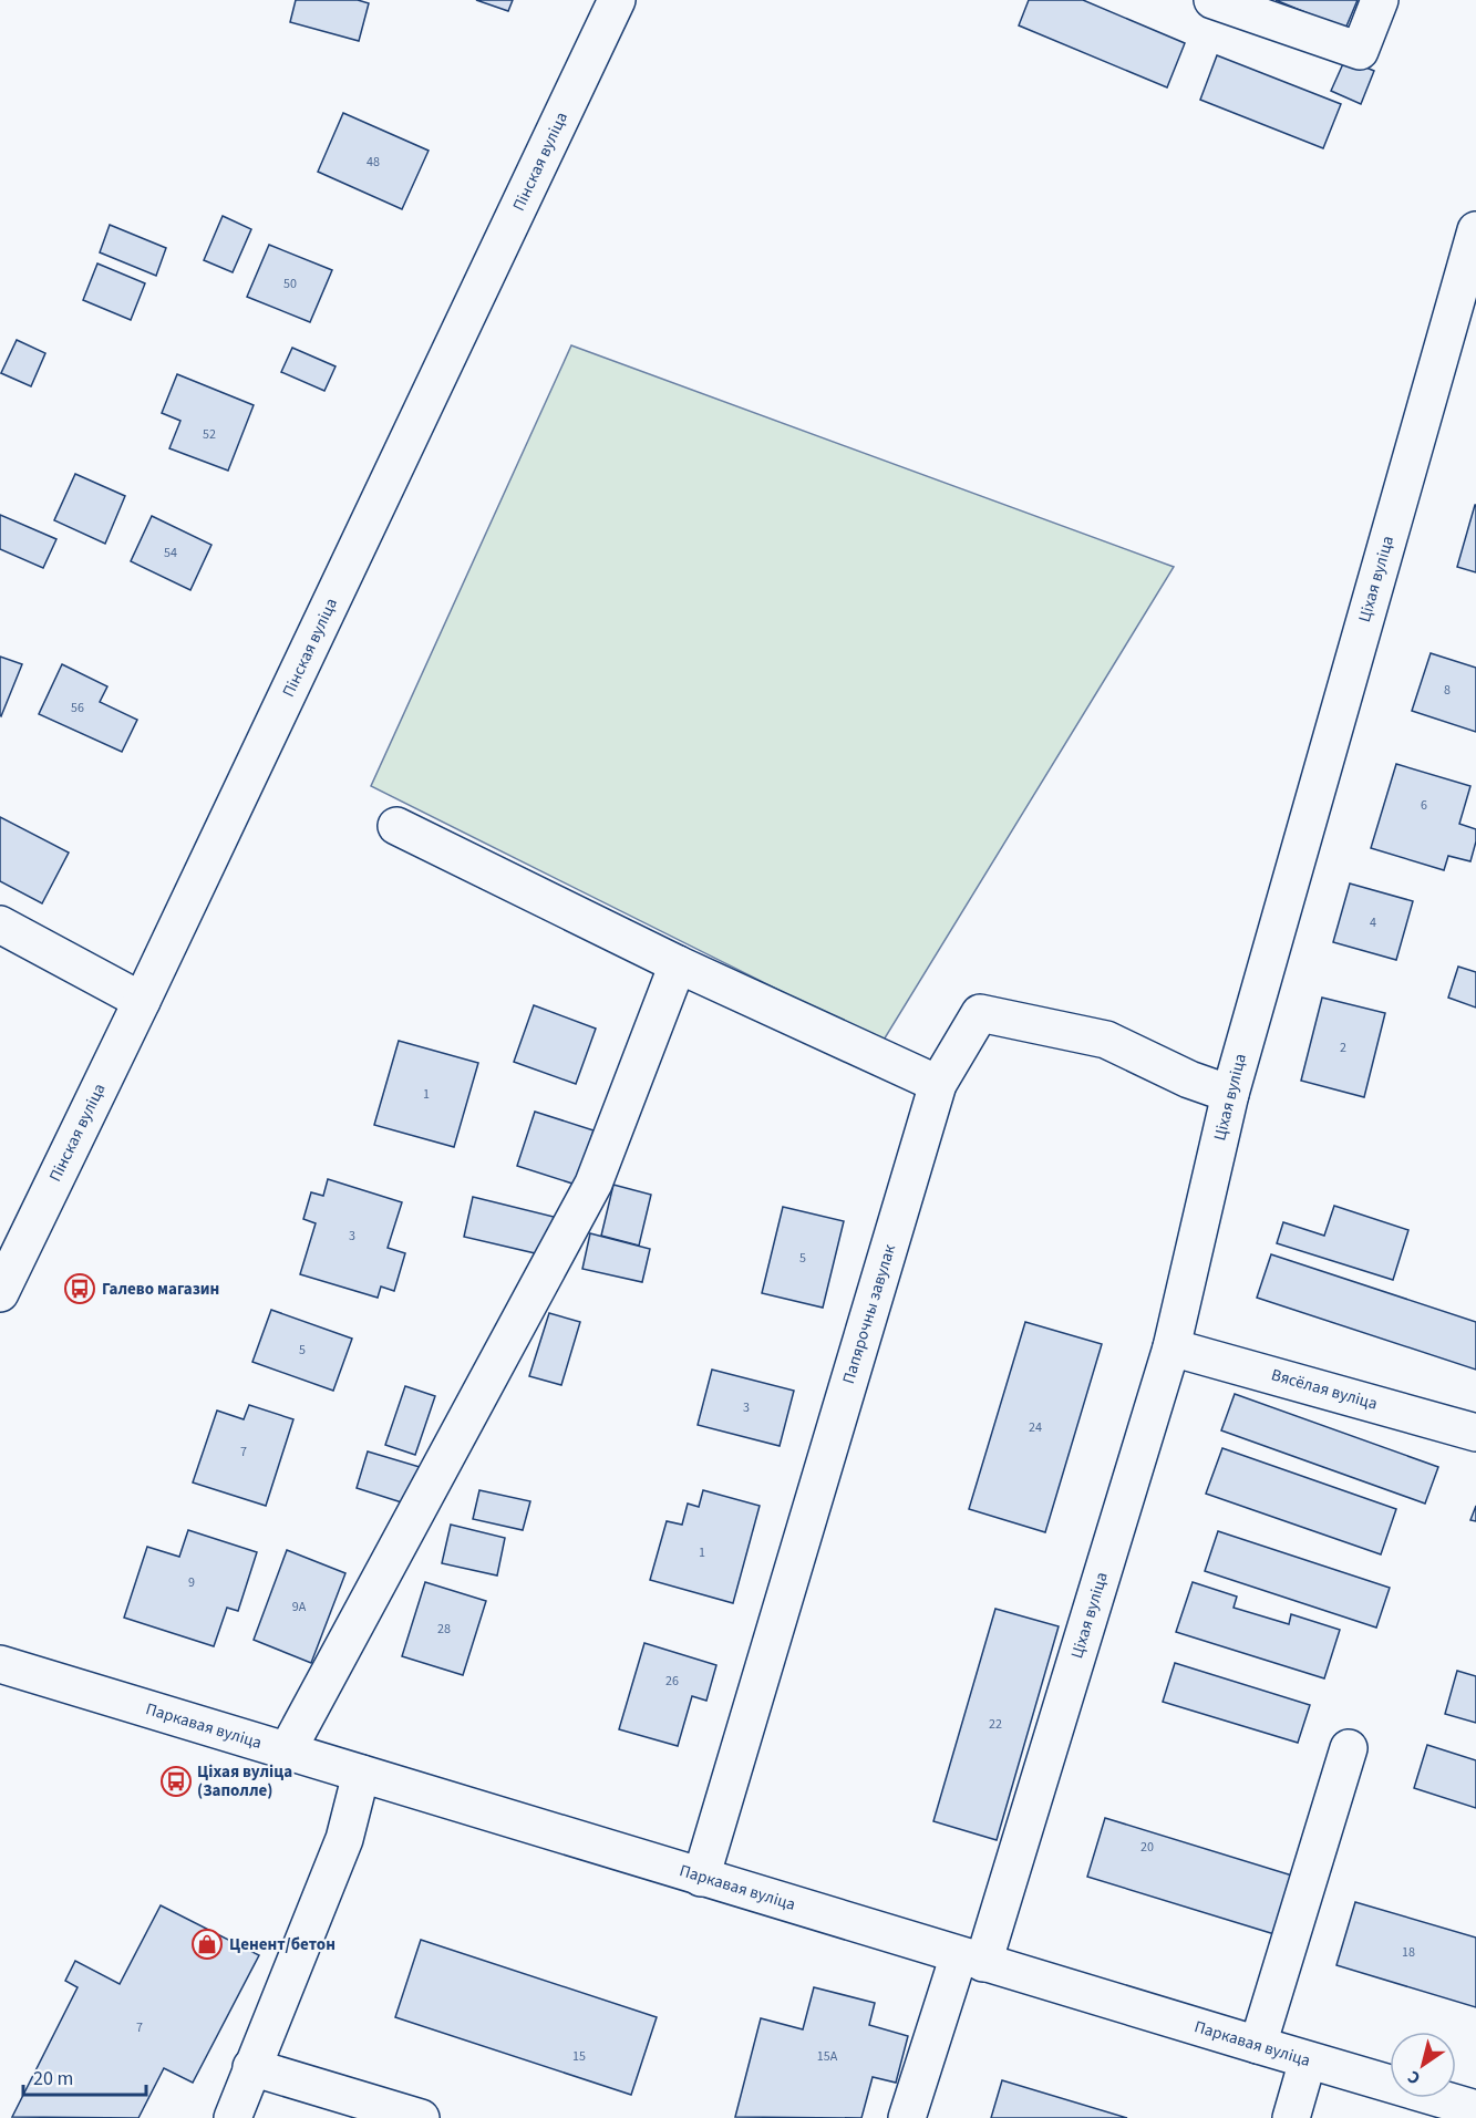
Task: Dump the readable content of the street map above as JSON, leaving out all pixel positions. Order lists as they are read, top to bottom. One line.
{"streets":{"street":["Пінская вуліца","Ціхая вуліца","Папярочны завулак","Вясёлая вуліца","Паркавая вуліца"]},"crossings":[["Ціхая вуліца","Папярочны завулак"],["Ціхая вуліца","Вясёлая вуліца"],["Ціхая вуліца","Паркавая вуліца"],["Папярочны завулак","Паркавая вуліца"]],"places":{"bus stop":["Галево магазин","Ціхая вуліца (Заполле)"],"shop":["Ценент/бетон"]},"house_numbers":["48","50","52","54","8","56","6","4","2","1","3","5","5","3","24","7","1","9","9А","28","26","22","20","18","7","15","15А"],"scale_bar":"20 m","north":"bottom left"}
